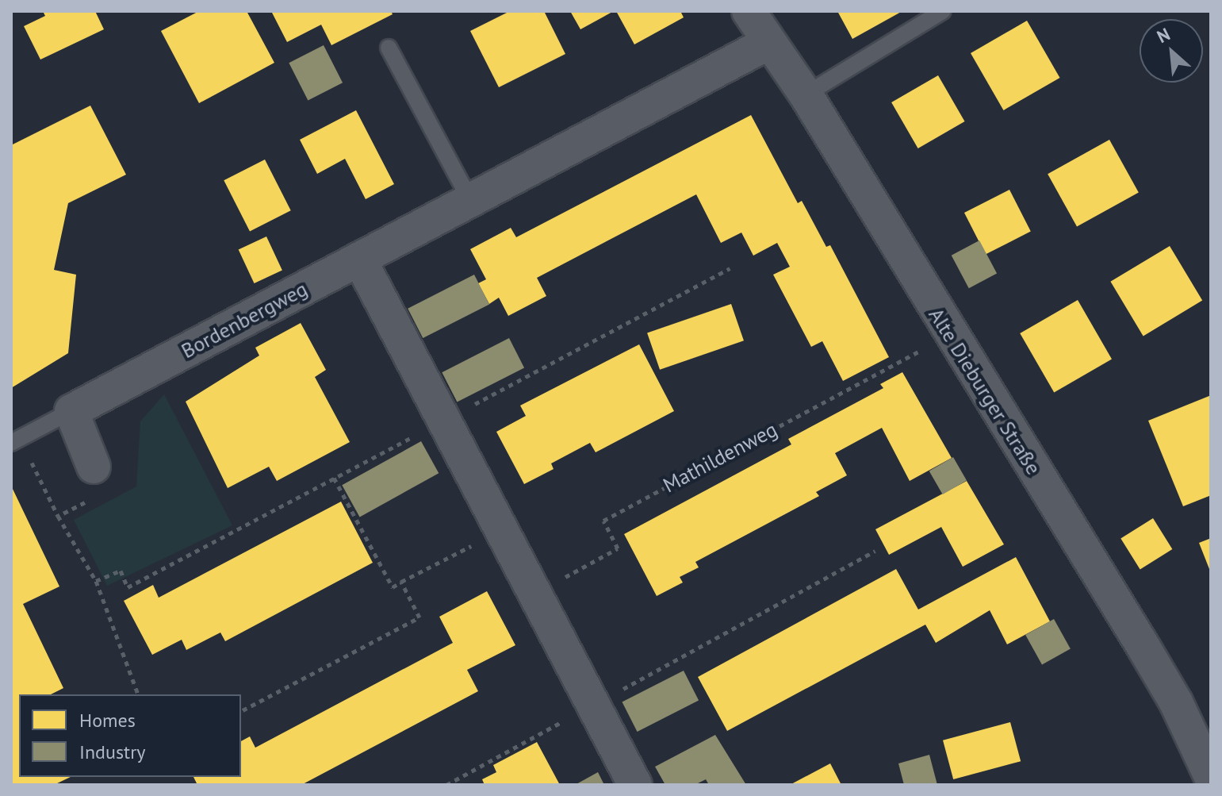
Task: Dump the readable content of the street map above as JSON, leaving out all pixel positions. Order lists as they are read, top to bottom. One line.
{"streets":{"street":["Bordenbergweg","Alte Dieburger Straße"],"path":["Mathildenweg"]},"crossings":[["Bordenbergweg","Alte Dieburger Straße"],["Alte Dieburger Straße","Mathildenweg"]],"legend":["Homes","Industry"],"north":"top left"}
